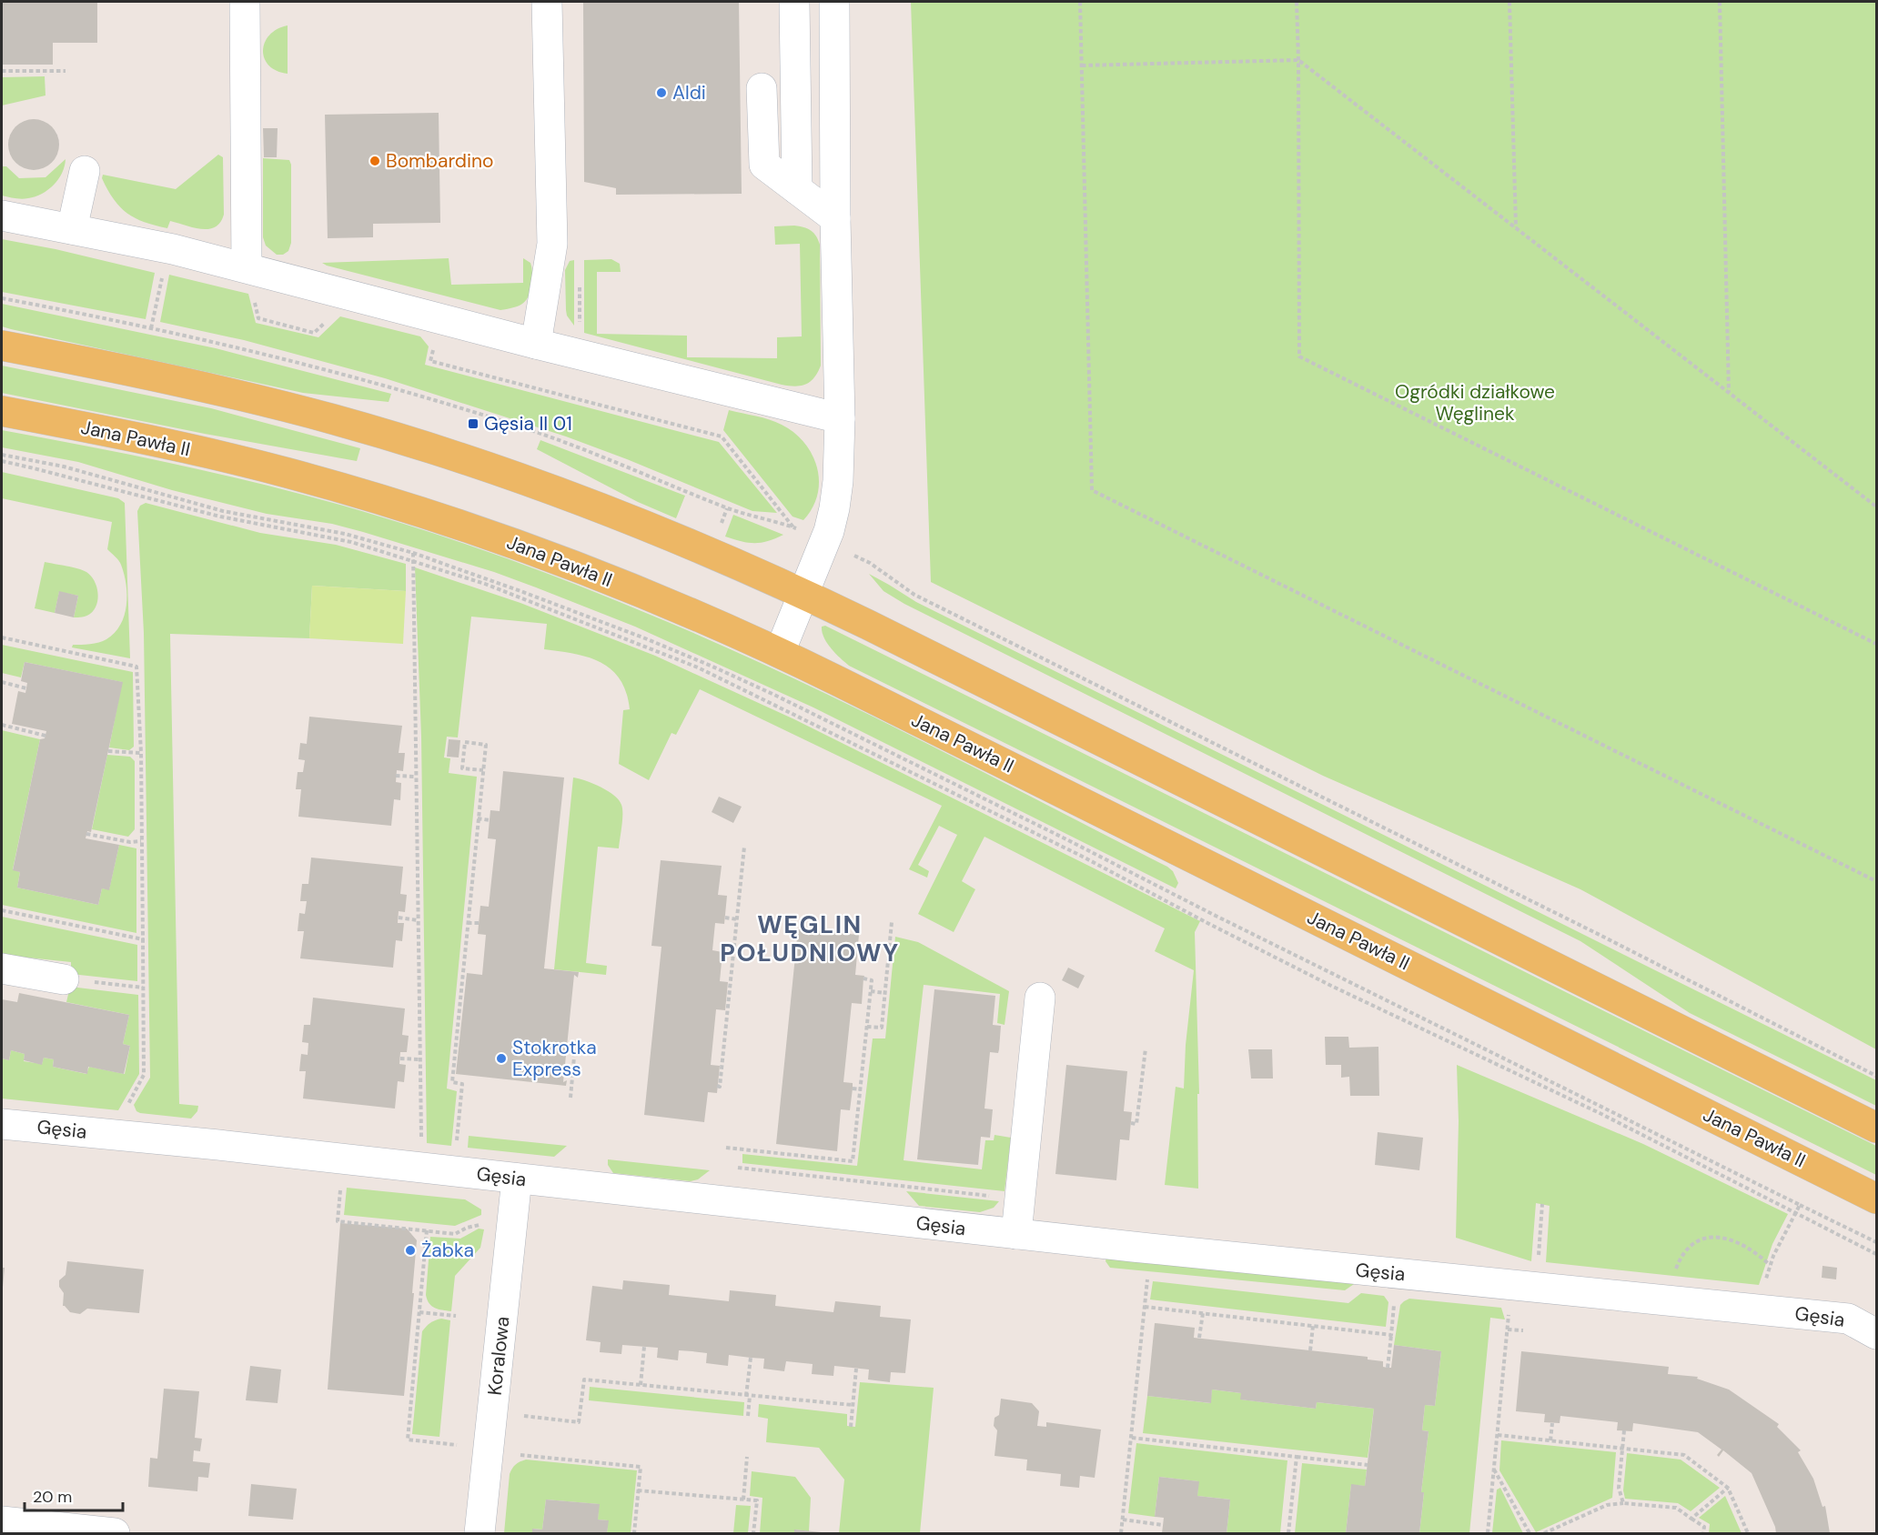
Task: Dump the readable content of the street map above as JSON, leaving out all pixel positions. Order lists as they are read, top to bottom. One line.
{"streets":{"main road":["Jana Pawła II"],"street":["Gęsia","Koralowa"]},"crossings":[["Gęsia","Koralowa"]],"districts":["WĘGLIN POŁUDNIOWY"],"parks":["Ogródki działkowe Węglinek"],"places":{"other":["Aldi","Bombardino","Stokrotka Express","Żabka"],"transit":["Gęsia II 01"]},"scale_bar":"20 m"}
